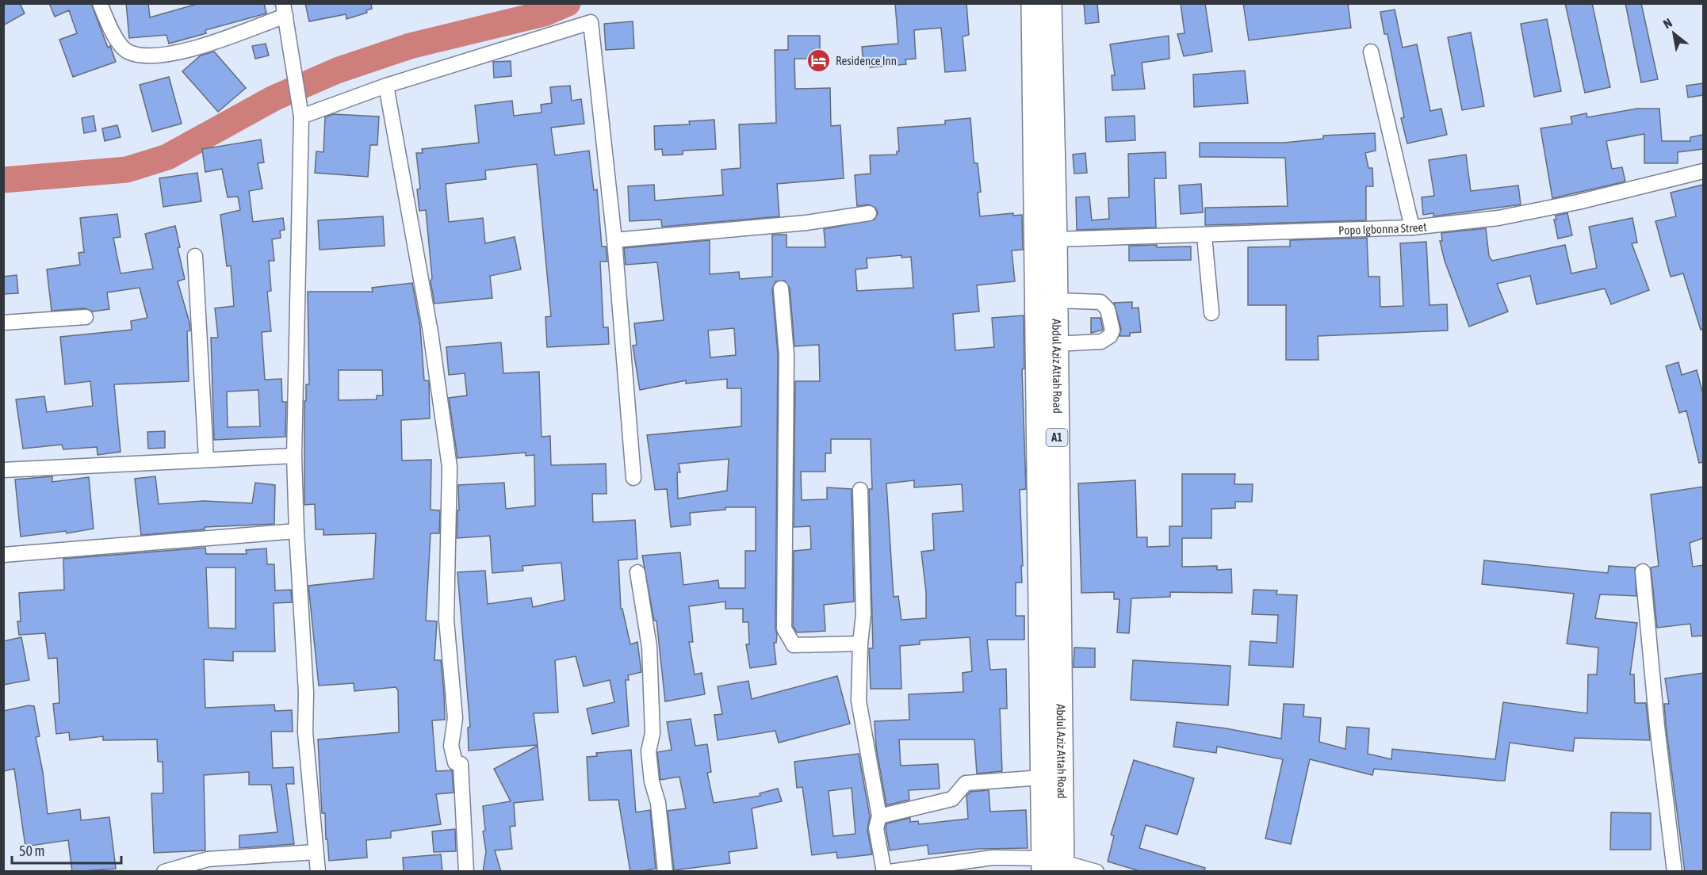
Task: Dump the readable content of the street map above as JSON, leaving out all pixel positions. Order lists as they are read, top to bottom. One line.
{"streets":{"highway":["Abdul Aziz Attah Road","A1"],"street":["Popo Igbonna Street"]},"crossings":[["Popo Igbonna Street","Abdul Aziz Attah Road"]],"places":{"hotel":["Residence Inn"]},"scale_bar":"50 m","north":"top left"}
